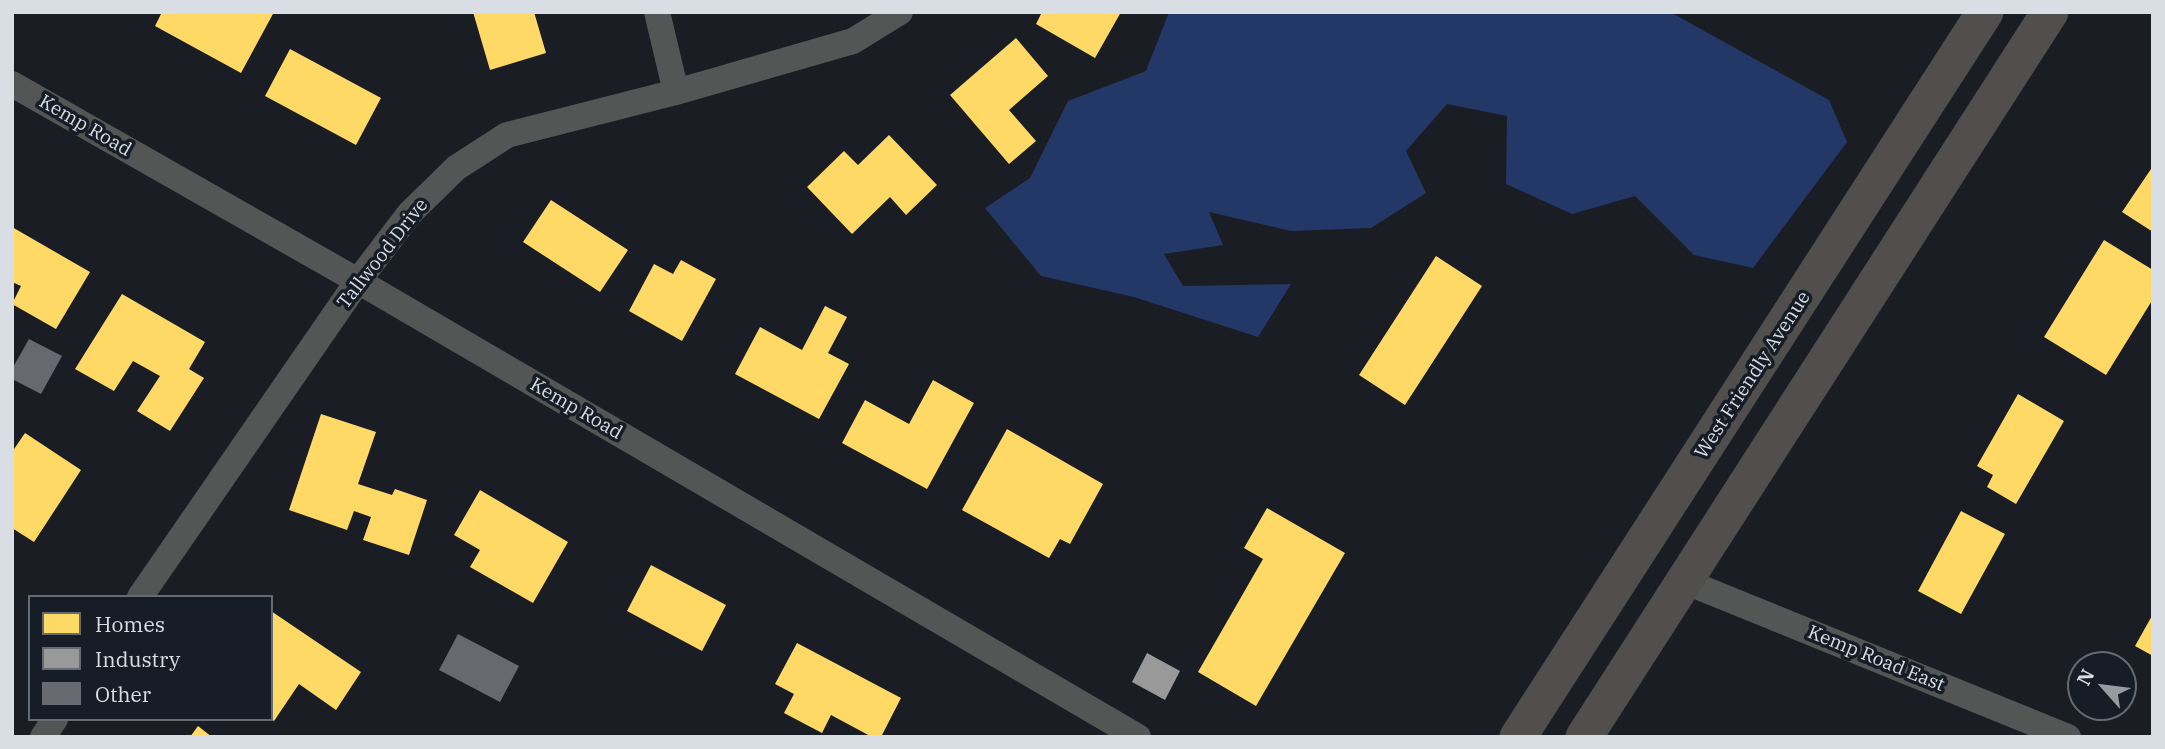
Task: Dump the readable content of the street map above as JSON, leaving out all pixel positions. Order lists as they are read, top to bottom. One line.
{"streets":{"main road":["West Friendly Avenue"],"street":["Kemp Road","Tallwood Drive","Kemp Road East"]},"crossings":[["Kemp Road","Tallwood Drive"]],"legend":["Homes","Industry","Other"],"north":"top left"}
